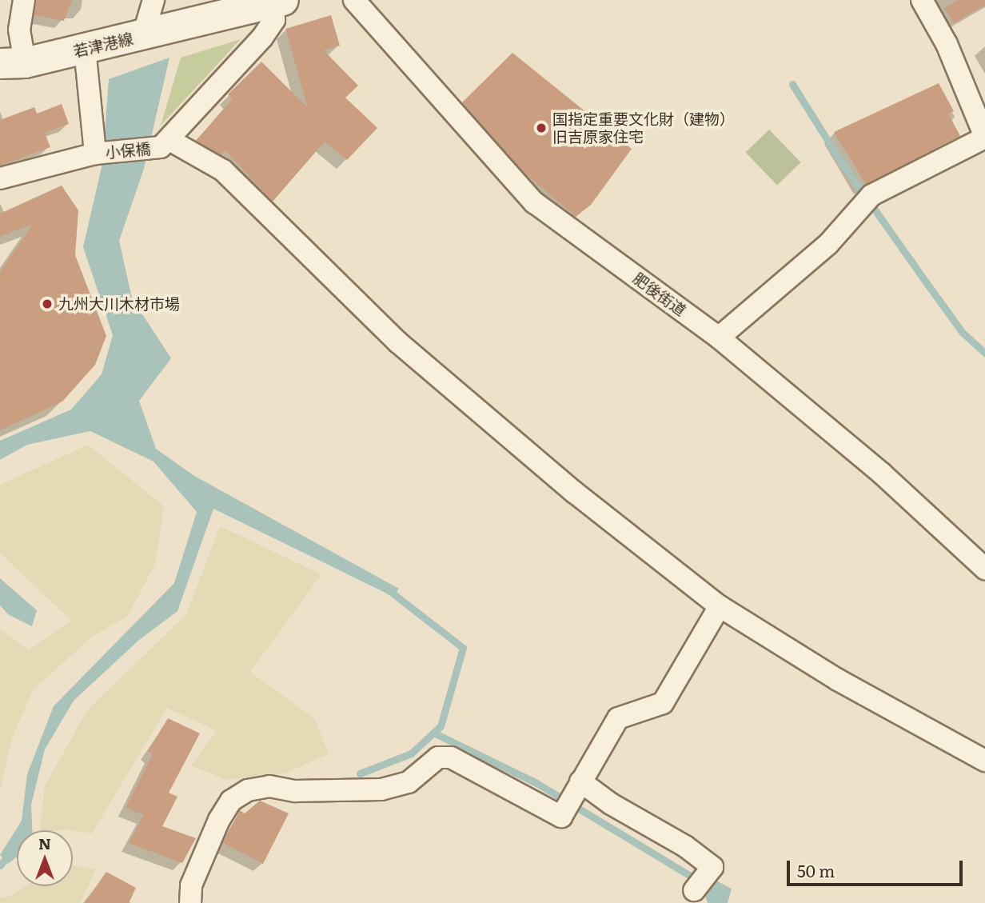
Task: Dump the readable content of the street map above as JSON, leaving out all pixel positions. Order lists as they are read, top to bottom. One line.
{"streets":{"main road":["若津港線"],"street":["小保橋","肥後街道"]},"places":["国指定重要文化財（建物） 旧吉原家住宅","九州大川木材市場"],"scale_bar":"50 m","north":"top"}
